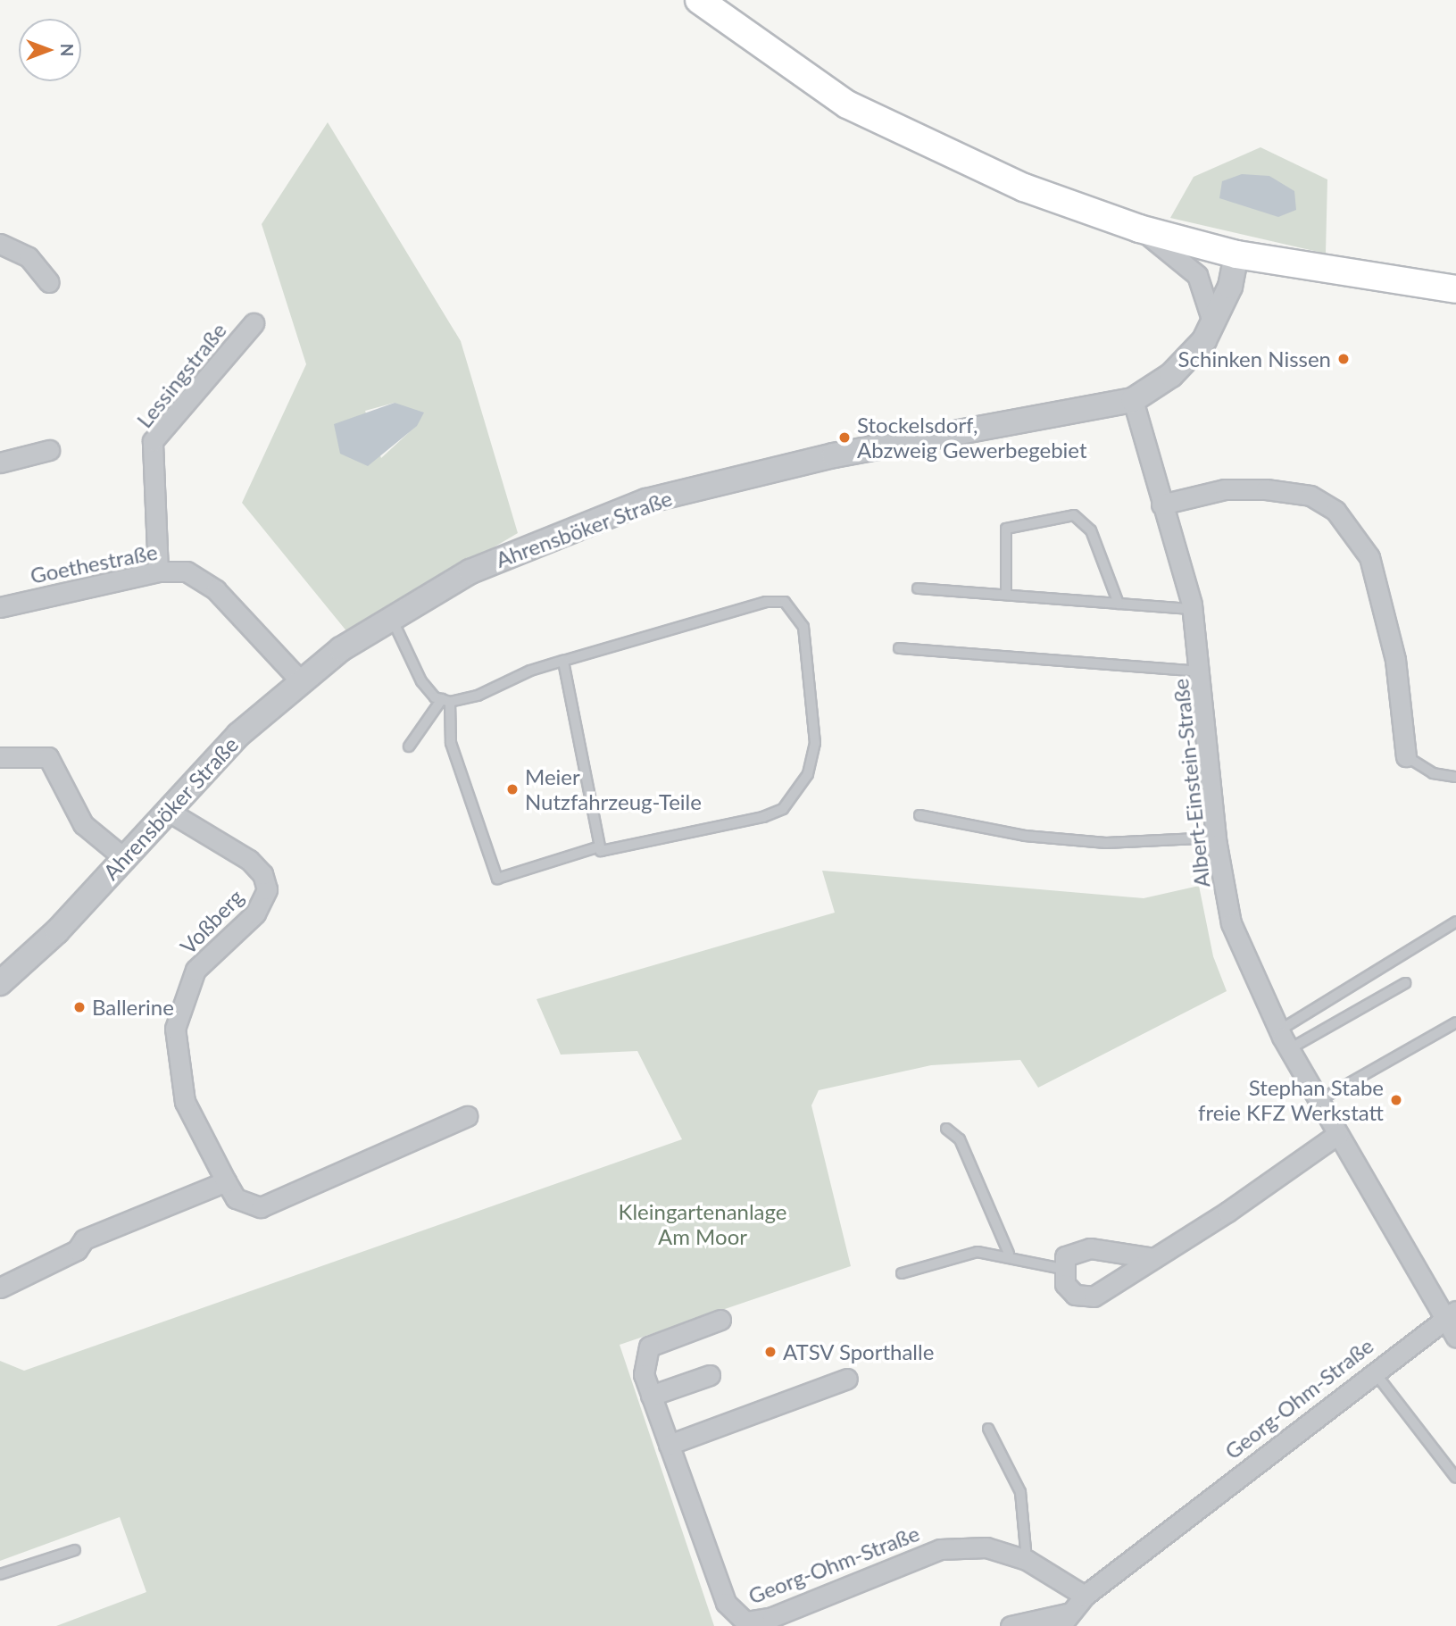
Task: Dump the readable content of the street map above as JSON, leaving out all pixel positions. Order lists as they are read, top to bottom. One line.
{"streets":{"street":["Lessingstraße","Ahrensböker Straße","Goethestraße","Albert-Einstein-Straße","Voßberg","Georg-Ohm-Straße"]},"crossings":[["Lessingstraße","Goethestraße"],["Ahrensböker Straße","Goethestraße"],["Ahrensböker Straße","Albert-Einstein-Straße"],["Ahrensböker Straße","Voßberg"],["Albert-Einstein-Straße","Georg-Ohm-Straße"]],"parks":["Kleingartenanlage Am Moor"],"places":["Schinken Nissen","Stockelsdorf, Abzweig Gewerbegebiet","Meier Nutzfahrzeug-Teile","Ballerine","Stephan Stabe freie KFZ Werkstatt","ATSV Sporthalle"],"north":"right"}
